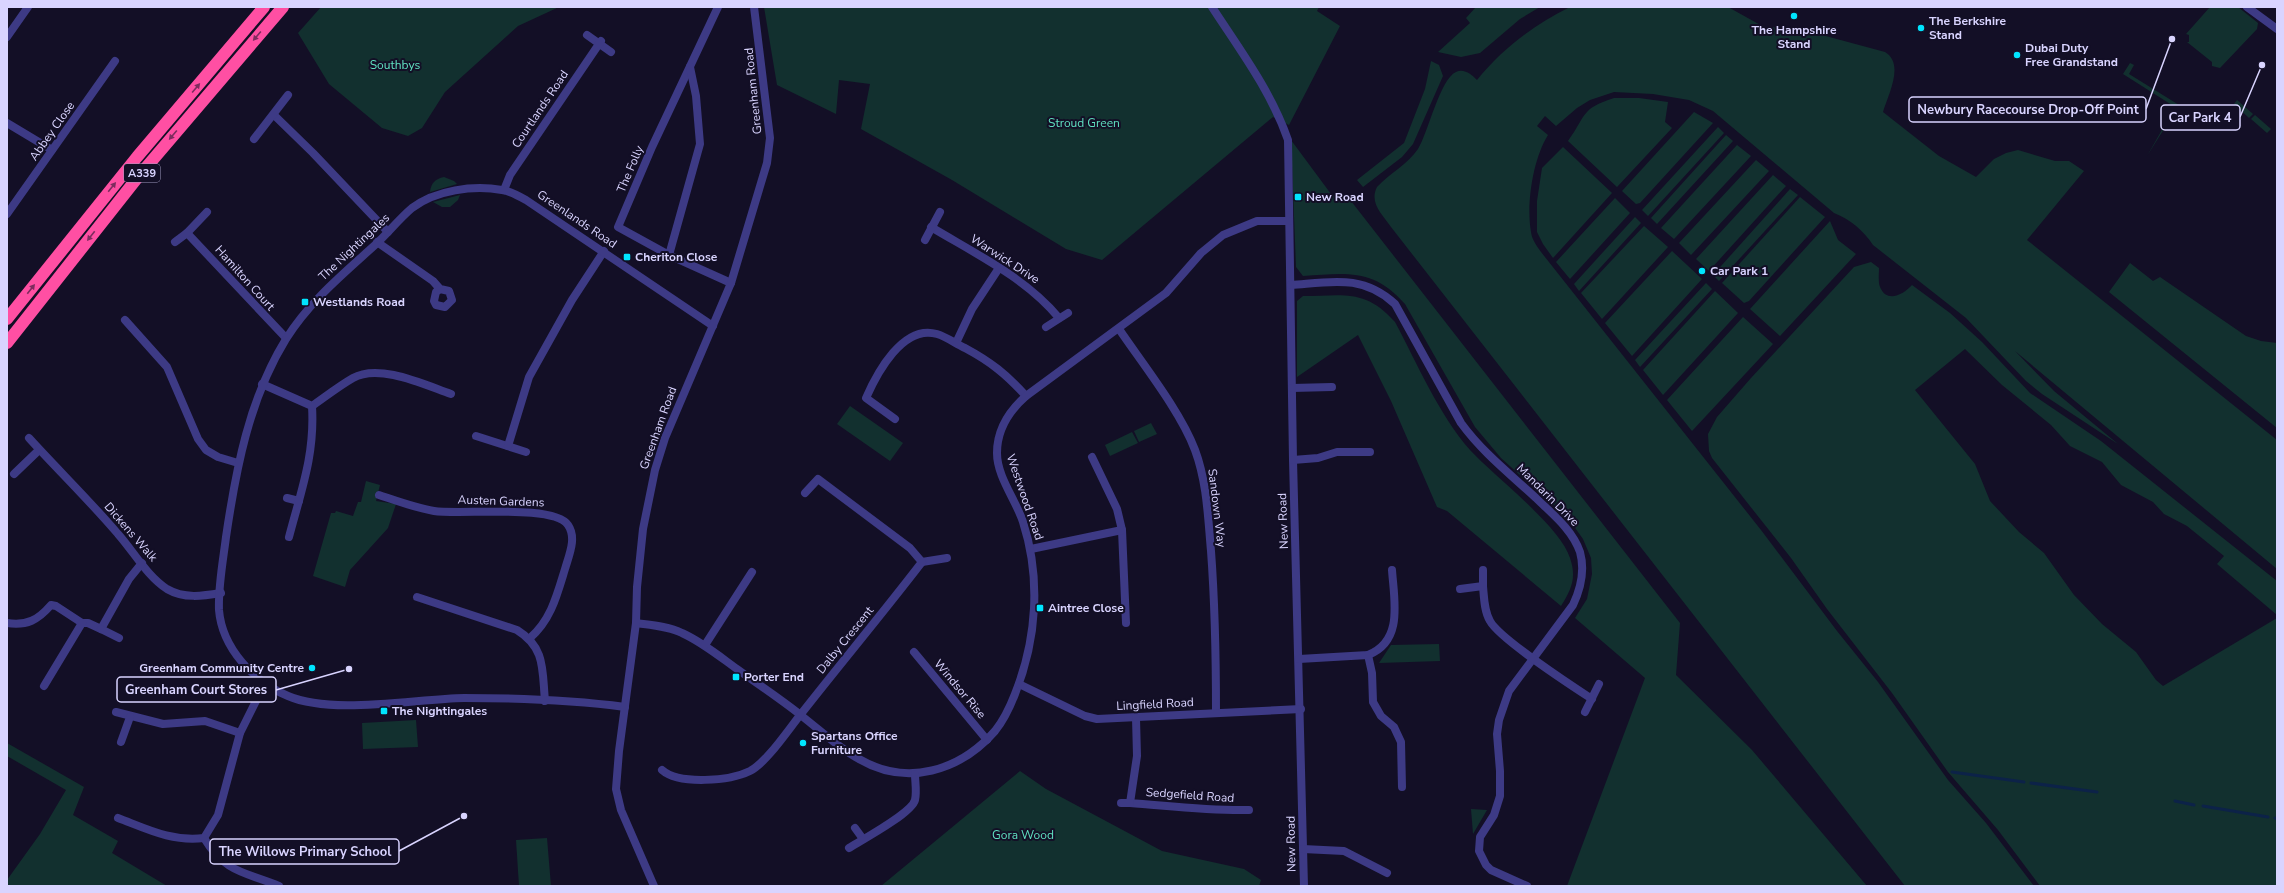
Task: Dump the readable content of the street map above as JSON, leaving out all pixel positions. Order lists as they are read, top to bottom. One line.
{"streets":{"highway":["A339"],"street":["Greenham Road","Courtlands Road","Abbey Close","The Folly","Greenlands Road","The Nightingales","Warwick Drive","Hamilton Court","Mandarin Drive","Westwood Road","Austen Gardens","Sandown Way","New Road","Dickens Walk","Dalby Crescent","Windsor Rise","Lingfield Road","Sedgefield Road"]},"crossings":[["Greenham Road","The Folly"],["Greenham Road","Greenlands Road"],["Greenham Road","The Nightingales"],["Greenham Road","Westwood Road"],["Courtlands Road","Greenlands Road"],["Courtlands Road","The Nightingales"],["Greenlands Road","The Nightingales"],["The Nightingales","Hamilton Court"],["The Nightingales","Dickens Walk"],["Mandarin Drive","New Road"],["Westwood Road","Sandown Way"],["Westwood Road","New Road"],["Westwood Road","Dalby Crescent"],["Westwood Road","Windsor Rise"],["Westwood Road","Lingfield Road"],["Sandown Way","Lingfield Road"],["New Road","Lingfield Road"],["Lingfield Road","Sedgefield Road"]],"parks":["Southbys","Stroud Green","Gora Wood"],"places":{"other":["The Hampshire Stand","The Berkshire Stand","Newbury Racecourse Drop-Off Point","Dubai Duty Free Grandstand","Car Park 4","Car Park 1","Greenham Community Centre","Greenham Court Stores","Spartans Office Furniture","The Willows Primary School"],"transit":["New Road","Cheriton Close","Westlands Road","Aintree Close","Porter End","The Nightingales"]}}
